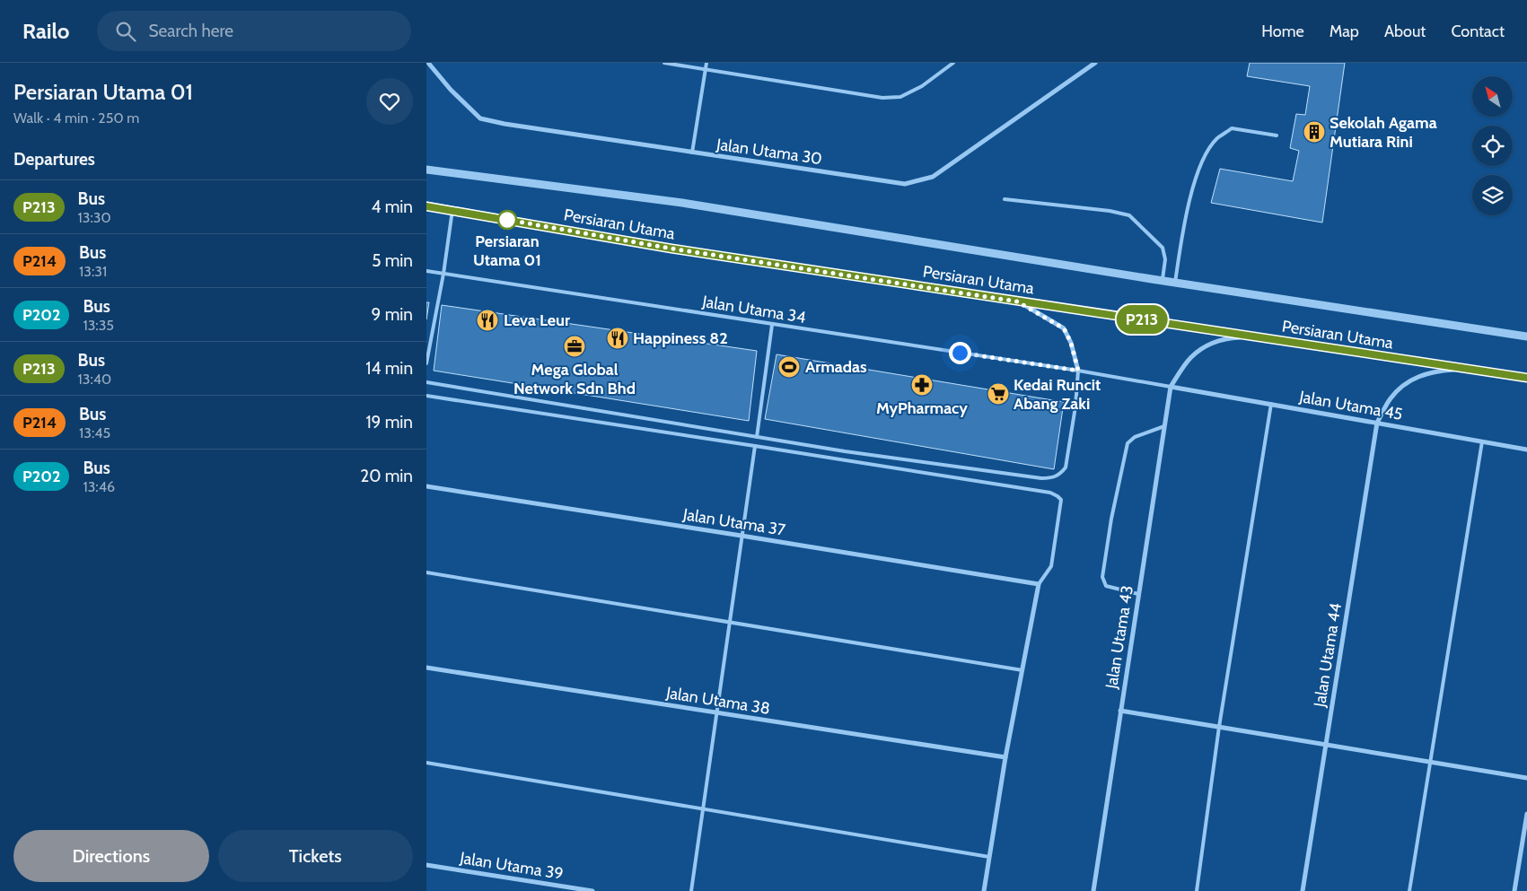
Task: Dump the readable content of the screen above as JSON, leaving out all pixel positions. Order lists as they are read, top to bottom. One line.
{"streets":{"street":["Jalan Utama 30","Persiaran Utama","Jalan Utama 45","Jalan Utama 37","Jalan Utama 43","Jalan Utama 44","Jalan Utama 38","Jalan Utama 39"],"lane":["Jalan Utama 34"]},"crossings":[["Persiaran Utama","Jalan Utama 44"],["Jalan Utama 34","Jalan Utama 45"],["Jalan Utama 34","Jalan Utama 43"],["Jalan Utama 45","Jalan Utama 43"],["Jalan Utama 45","Jalan Utama 44"]],"places":{"building":["Sekolah Agama Mutiara Rini"],"other":["Persiaran Utama 01"],"restaurant":["Leva Leur","Happiness 82"],"office":["Mega Global Network Sdn Bhd"],"sports":["Armadas"],"pharmacy":["MyPharmacy"],"supermarket":["Kedai Runcit Abang Zaki"]},"lines":["bus line P213"],"north":"top left","page":{"header":"Railo","search":"Search here","nav":["Home","Map","About","Contact"],"heading":[["Persiaran Utama 01","Walk · 4 min · 250 m"],"Departures"],"on_map":"P213","list":[{"mark":"P213","name":"Bus","note":"13:30","value":"4 min"},{"mark":"P214","name":"Bus","note":"13:31","value":"5 min"},{"mark":"P202","name":"Bus","note":"13:35","value":"9 min"},{"mark":"P213","name":"Bus","note":"13:40","value":"14 min"},{"mark":"P214","name":"Bus","note":"13:45","value":"19 min"},{"mark":"P202","name":"Bus","note":"13:46","value":"20 min"}],"buttons":["Directions","Tickets"]}}
